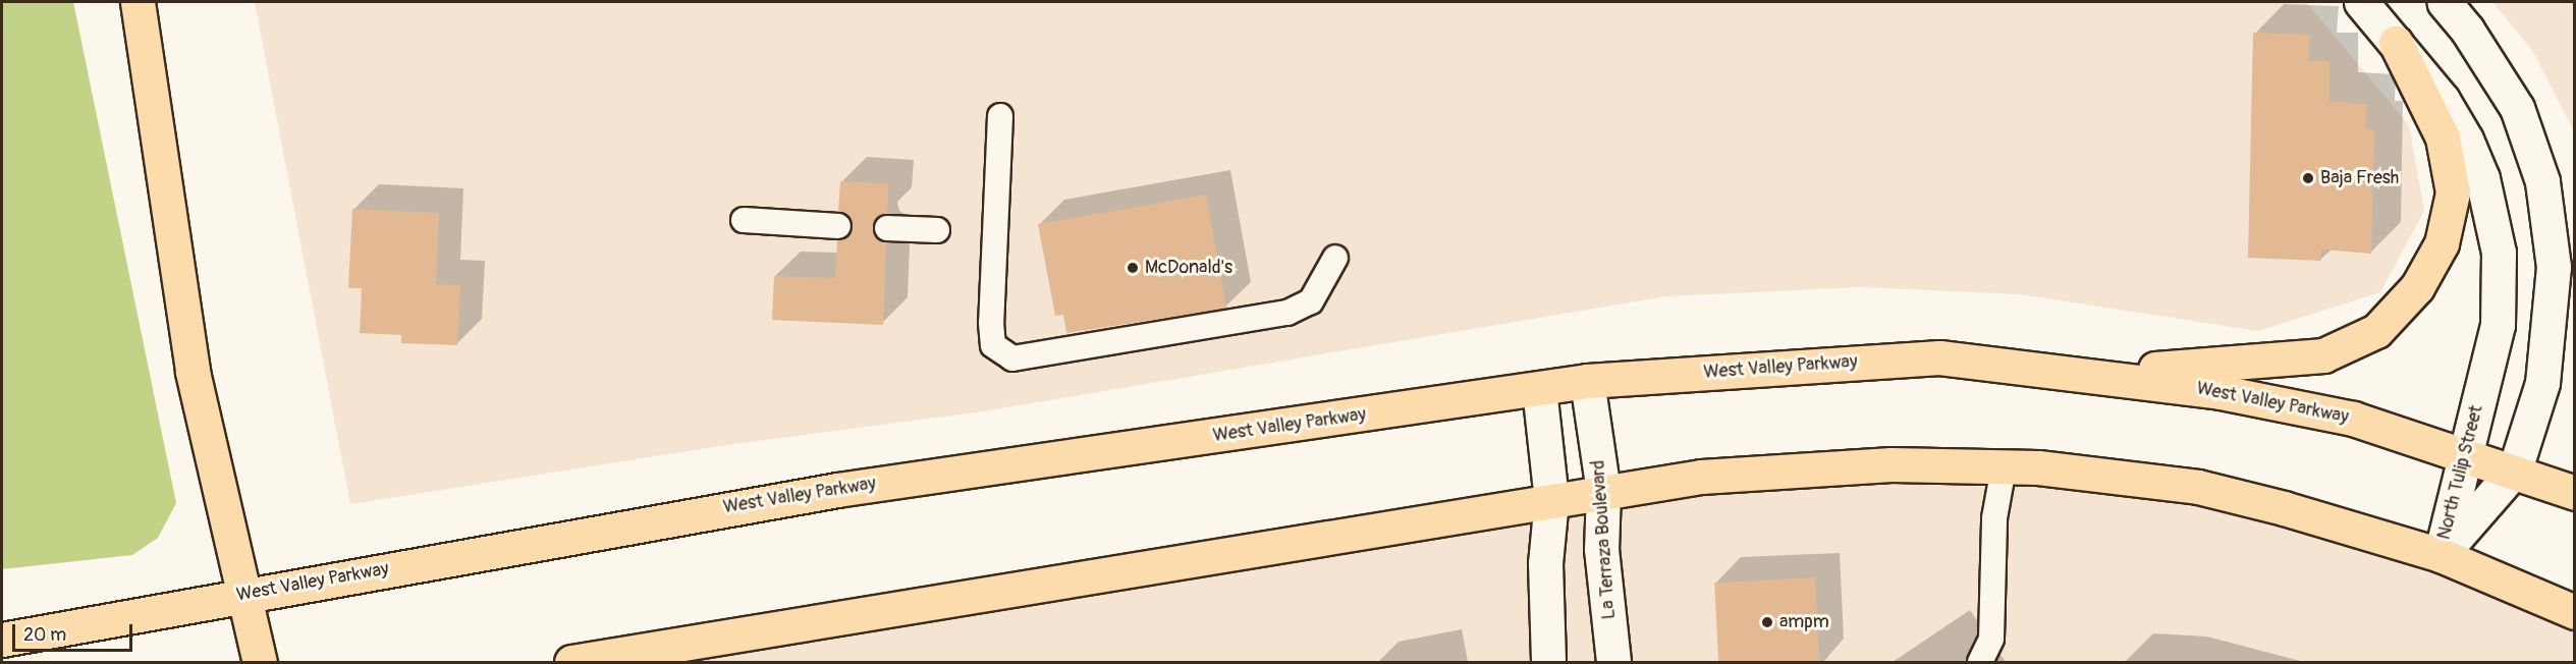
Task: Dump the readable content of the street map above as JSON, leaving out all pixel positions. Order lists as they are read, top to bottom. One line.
{"streets":{"main road":["West Valley Parkway"],"street":["North Tulip Street","La Terraza Boulevard"]},"crossings":[["West Valley Parkway","North Tulip Street"],["West Valley Parkway","La Terraza Boulevard"]],"places":["Baja Fresh","McDonald's","ampm"],"scale_bar":"20 m"}
